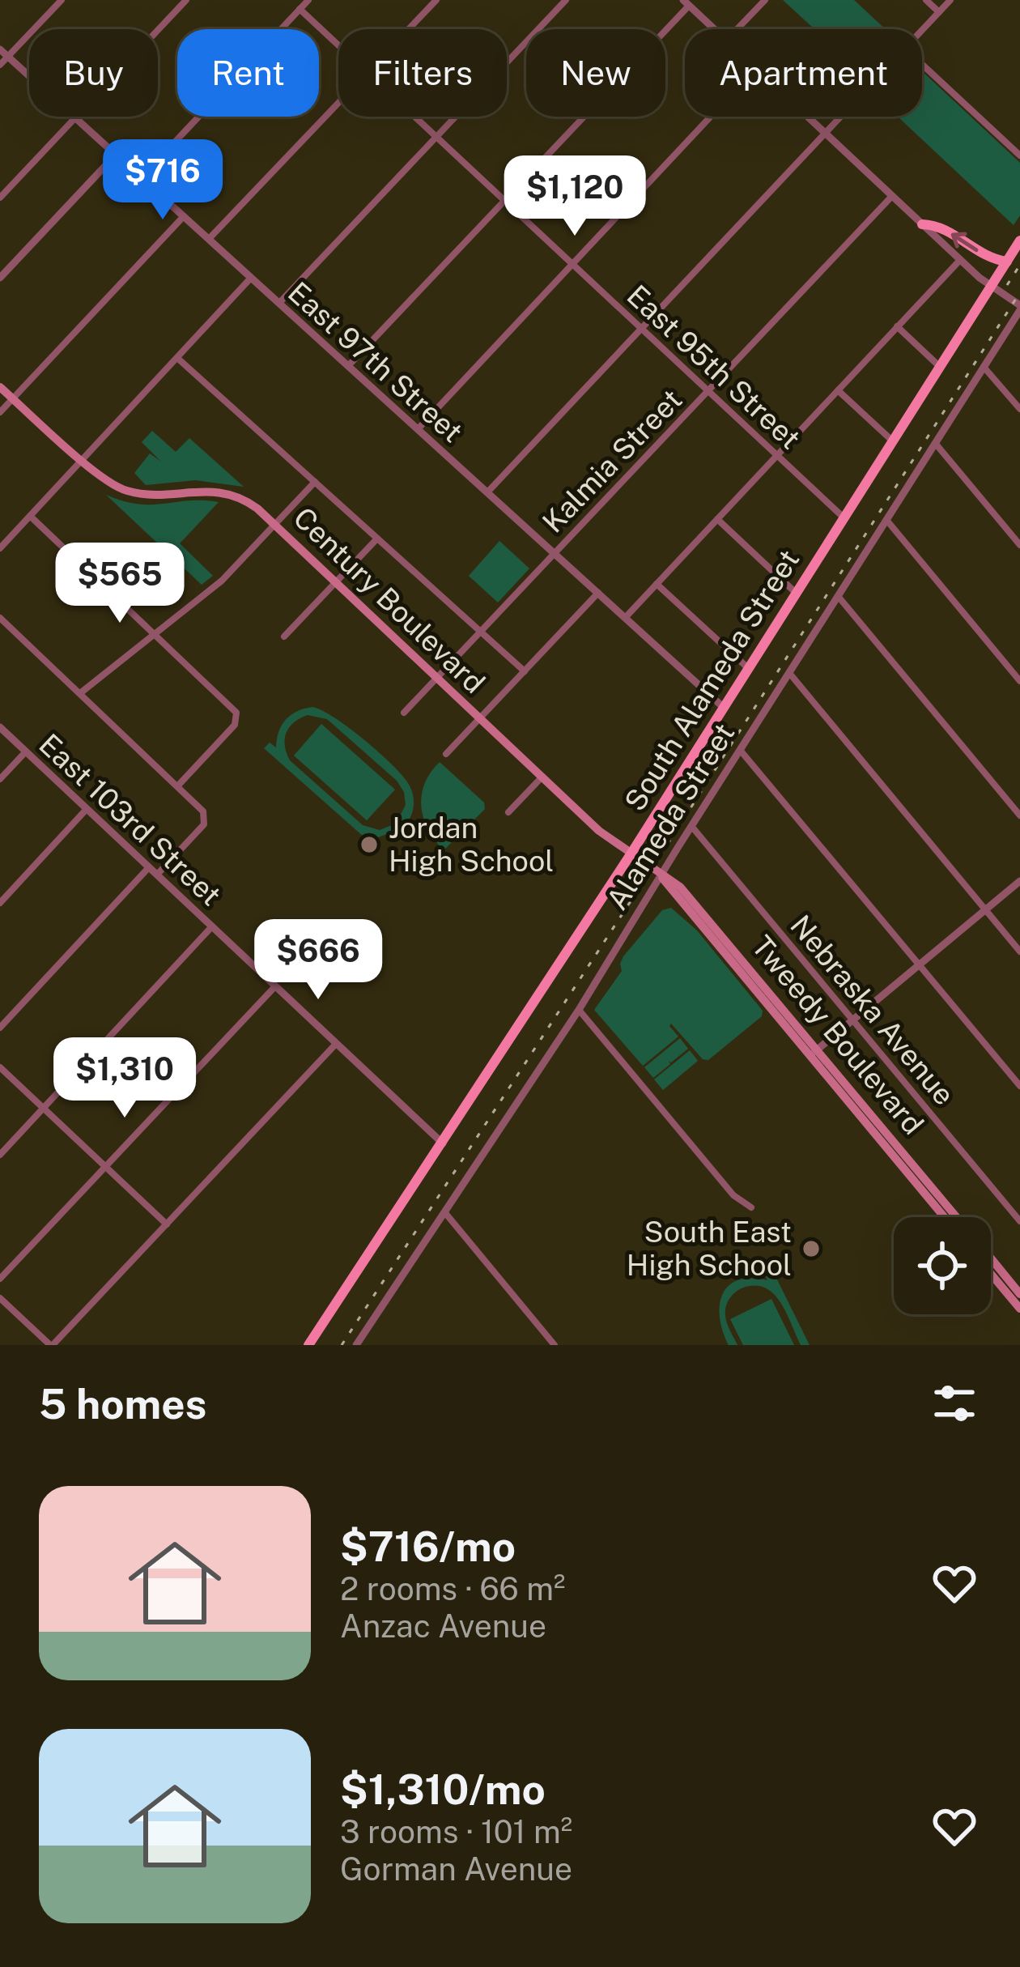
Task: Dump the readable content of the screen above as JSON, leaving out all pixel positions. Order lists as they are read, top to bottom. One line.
{"streets":{"main road":["Century Boulevard","South Alameda Street","Tweedy Boulevard"],"street":["East 97th Street","East 95th Street","Kalmia Street","Alameda Street","East 103rd Street","Nebraska Avenue"]},"crossings":[["East 97th Street","Kalmia Street"],["East 97th Street","South Alameda Street"],["East 95th Street","Kalmia Street"],["East 95th Street","South Alameda Street"],["Kalmia Street","Century Boulevard"],["Century Boulevard","South Alameda Street"],["Century Boulevard","Tweedy Boulevard"],["South Alameda Street","East 103rd Street"],["South Alameda Street","Tweedy Boulevard"],["Alameda Street","Nebraska Avenue"],["Alameda Street","Tweedy Boulevard"]],"places":["Jordan High School","South East High School"],"page":{"chip":["Buy","Rent","Filters","New","Apartment"],"price":["$716","$1,120","$565","$666","$1,310"],"heading":"5 homes","list":[{"name":"$716/mo","note":"2 rooms · 66 m² · Anzac Avenue"},{"name":"$1,310/mo","note":"3 rooms · 101 m² · Gorman Avenue"}]}}
